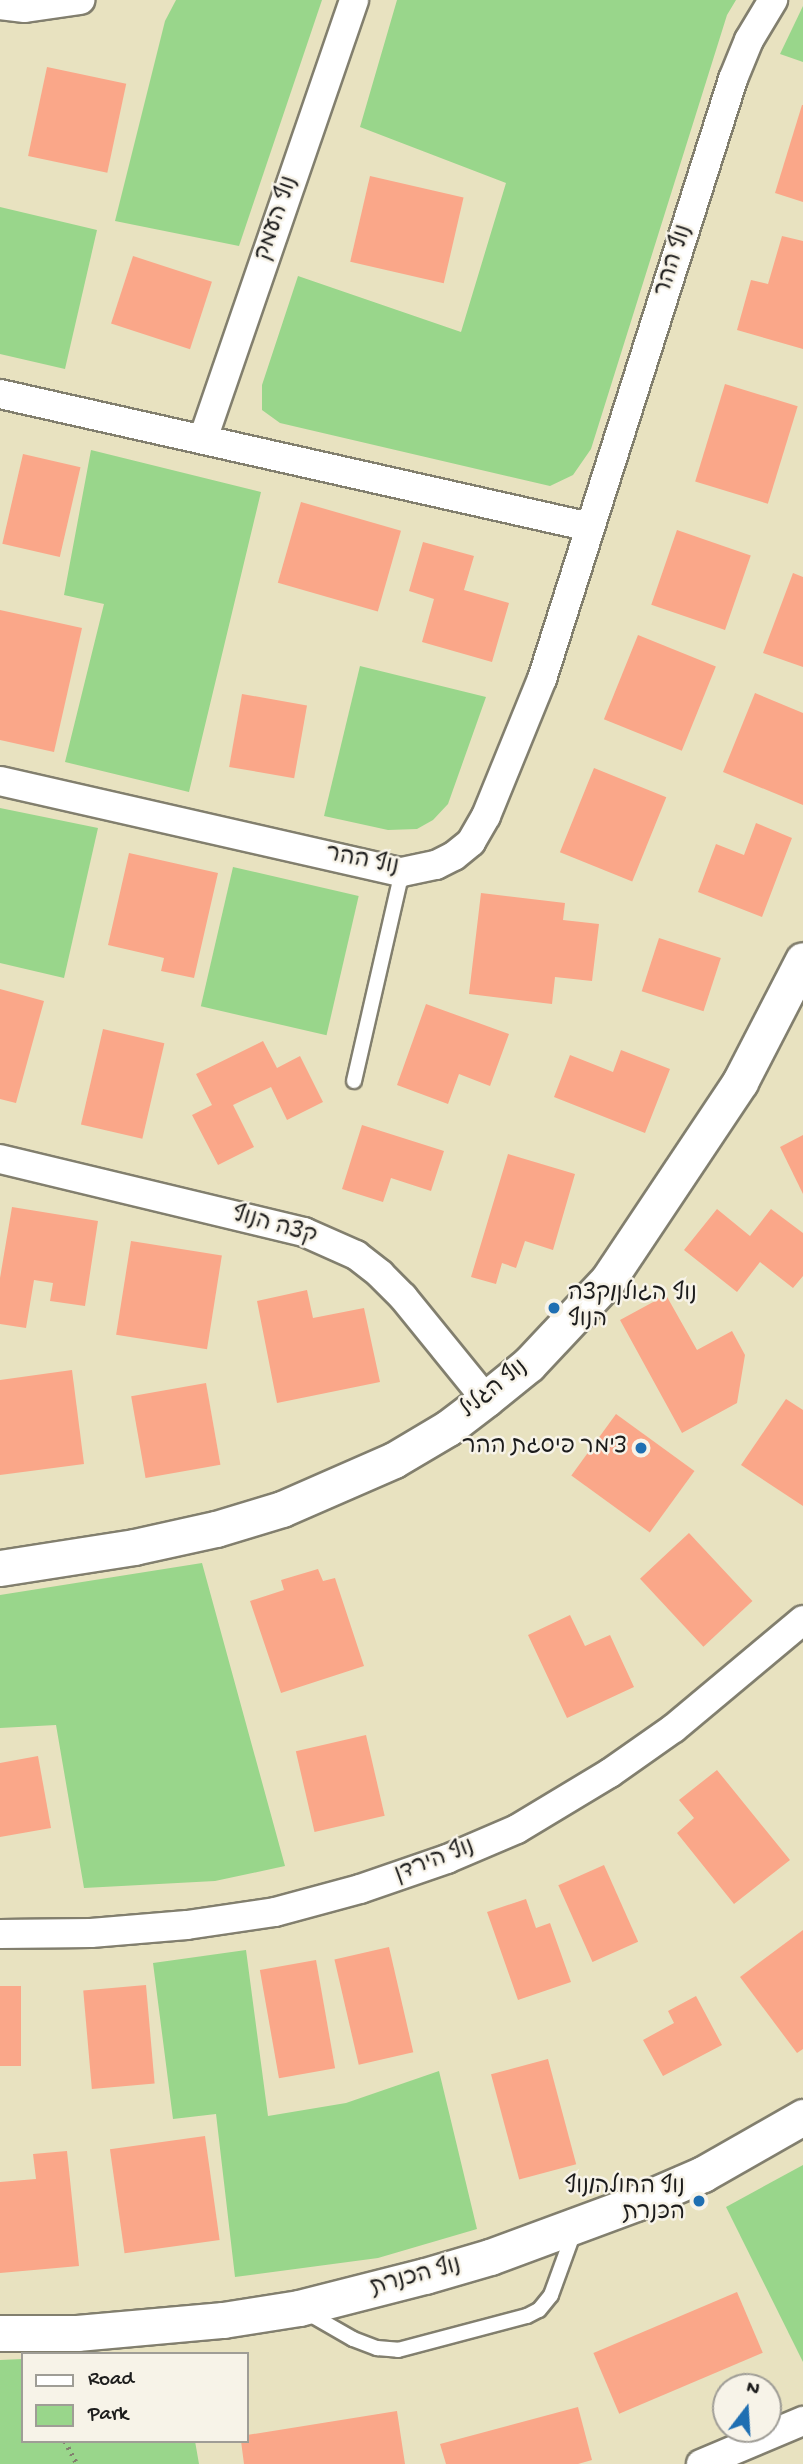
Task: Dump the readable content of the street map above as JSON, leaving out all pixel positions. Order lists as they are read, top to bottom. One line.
{"streets":{"street":["נוף העמק","נוף ההר","קצה הנוף","נוף הגליל","נוף הירדן","נוף הכנרת"]},"crossings":[["קצה הנוף","נוף הגליל"]],"places":["נוף הגולן/קצה הנוף","צימר פיסגת ההר","נוף החולה/נוף הכנרת"],"legend":["Road","Park"],"north":"top"}
